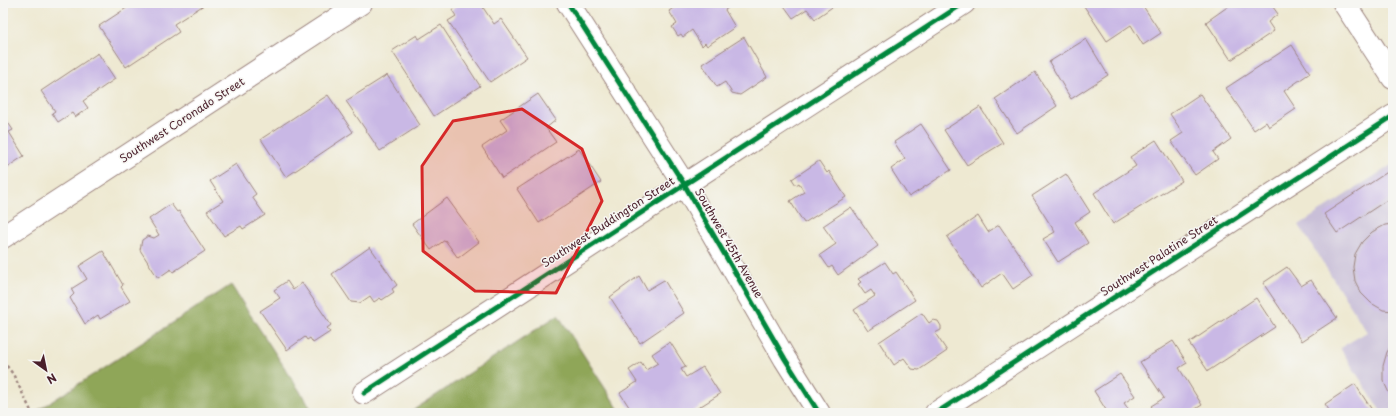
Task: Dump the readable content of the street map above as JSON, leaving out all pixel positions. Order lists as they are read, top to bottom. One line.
{"streets":{"street":["Southwest Coronado Street","Southwest Buddington Street","Southwest 45th Avenue","Southwest Palatine Street"]},"crossings":[["Southwest Buddington Street","Southwest 45th Avenue"]],"north":"bottom right"}
